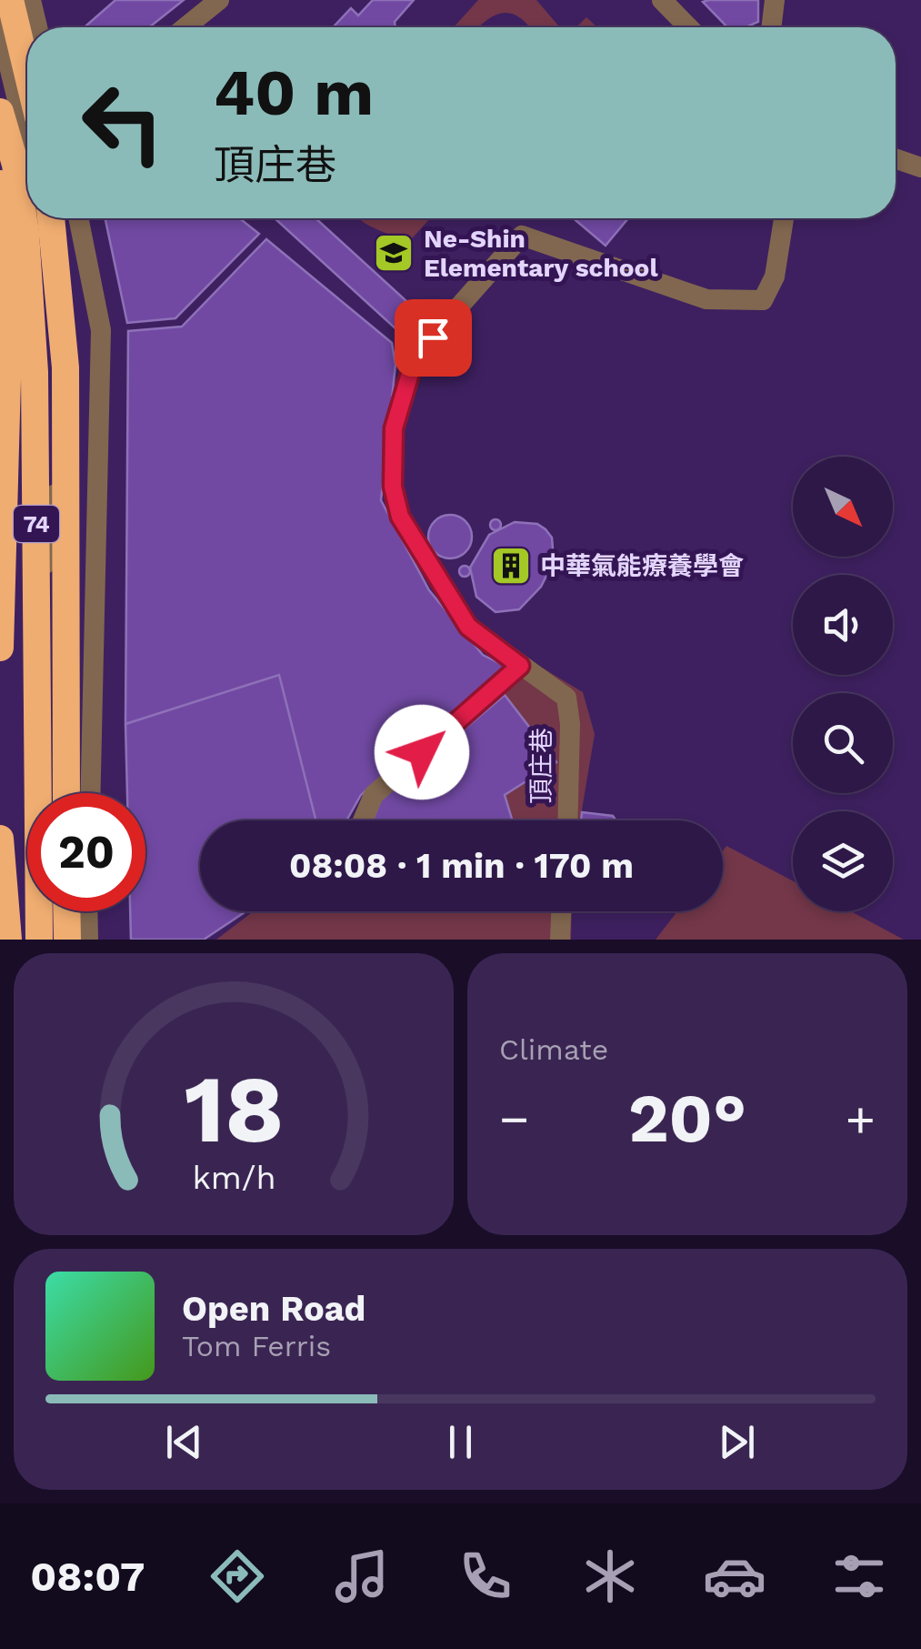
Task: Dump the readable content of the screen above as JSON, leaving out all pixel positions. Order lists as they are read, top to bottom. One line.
{"streets":{"highway":["74"],"street":["頂庄巷"]},"places":{"school or university":["Ne-Shin Elementary school"],"building":["中華氣能療養學會"]},"north":"bottom right","page":{"turn":["40 m","頂庄巷"],"limit":"20","trip":"08:08 · 1 min · 170 m","tile":"Climate","heat":["−","20°","+"],"song":["Open Road","Tom Ferris"],"tabs":"08:07","gauge":["18","km/h"]}}
